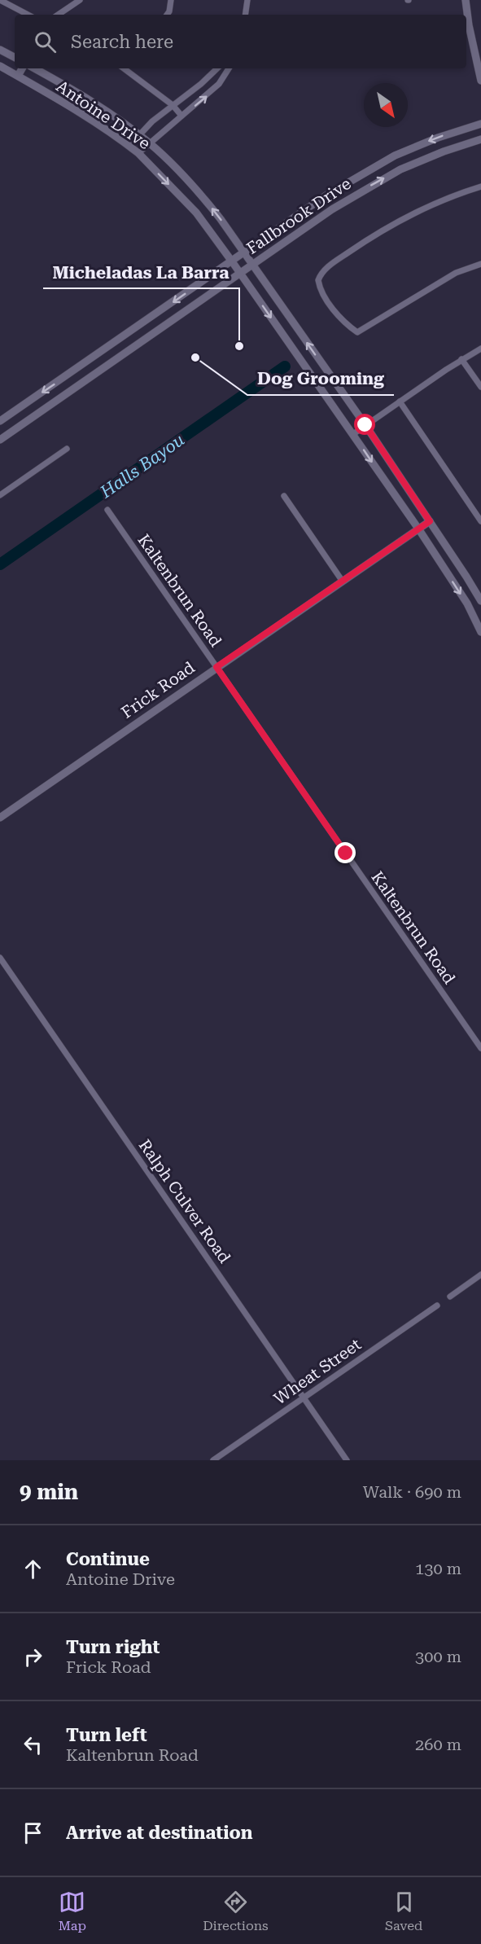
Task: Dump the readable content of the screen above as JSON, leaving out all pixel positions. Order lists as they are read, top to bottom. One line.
{"streets":{"main road":["Antoine Drive","Fallbrook Drive","Frick Road"],"street":["Kaltenbrun Road","Ralph Culver Road","Wheat Street"]},"crossings":[["Antoine Drive","Fallbrook Drive"],["Antoine Drive","Frick Road"],["Kaltenbrun Road","Frick Road"],["Ralph Culver Road","Wheat Street"]],"water":["Halls Bayou"],"places":["Micheladas La Barra","Dog Grooming"],"north":"bottom right","page":{"search":"Search here","heading":["9 min","Walk · 690 m"],"list":[["Continue","Antoine Drive","130 m"],["Turn right","Frick Road","300 m"],["Turn left","Kaltenbrun Road","260 m"],"Arrive at destination"],"nav":["Map","Directions","Saved"]}}
